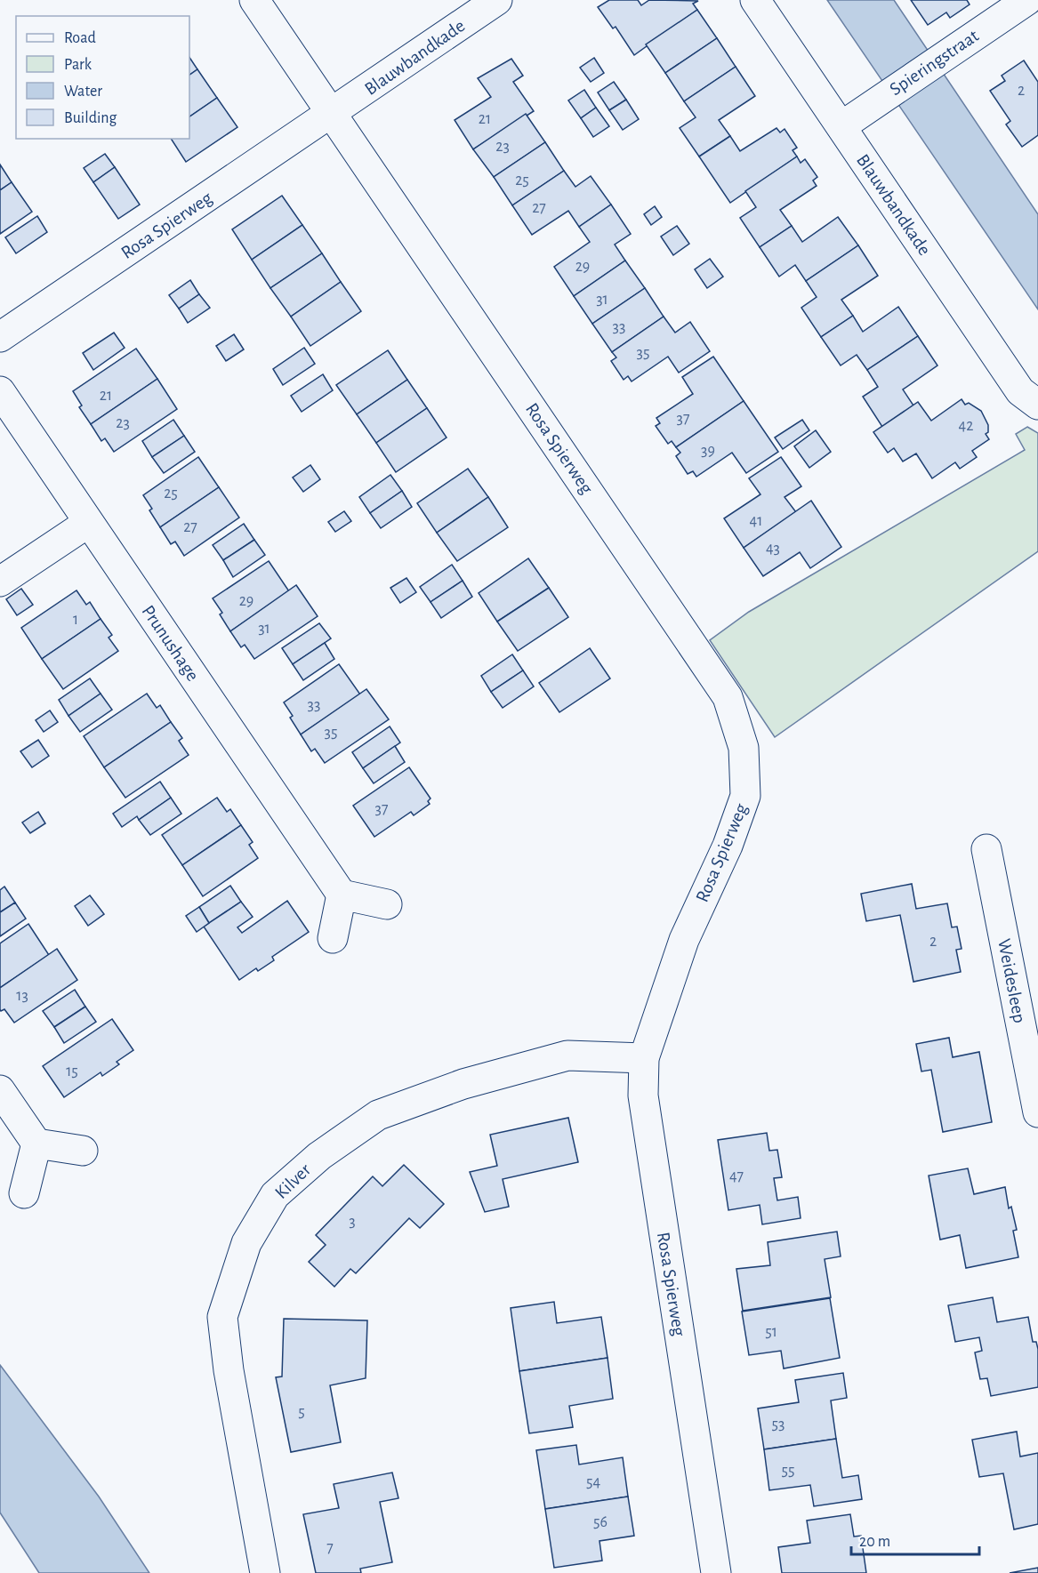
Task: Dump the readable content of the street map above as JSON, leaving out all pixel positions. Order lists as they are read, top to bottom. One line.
{"streets":{"street":["Blauwbandkade","Spieringstraat","Rosa Spierweg","Prunushage","Weidesleep","Kilver"]},"crossings":[["Blauwbandkade","Spieringstraat"],["Blauwbandkade","Rosa Spierweg"],["Rosa Spierweg","Kilver"]],"house_numbers":["2","21","23","25","27","29","31","33","35","21","37","23","42","39","25","41","27","43","29","1","31","33","35","37","2","13","15","47","3","51","5","53","55","54","56","7"],"legend":["Road","Park","Water","Building"],"scale_bar":"20 m"}
